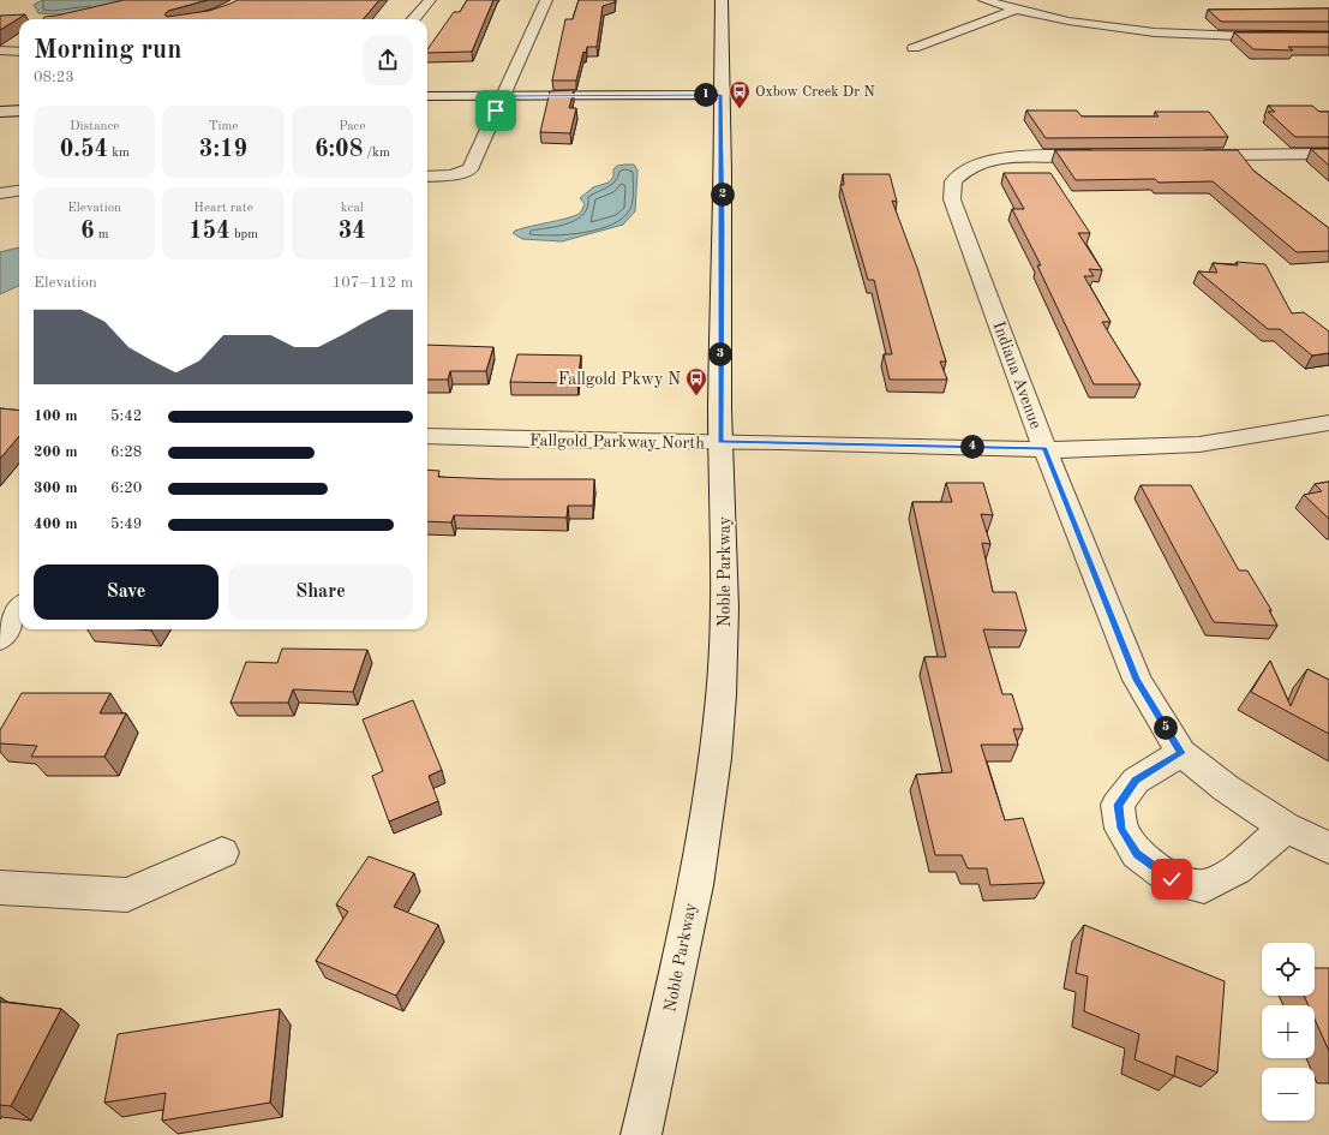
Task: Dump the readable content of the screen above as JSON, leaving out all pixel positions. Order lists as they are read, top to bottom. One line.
{"streets":{"street":["Indiana Avenue","Fallgold Parkway North","Noble Parkway"]},"crossings":[["Indiana Avenue","Fallgold Parkway North"],["Fallgold Parkway North","Noble Parkway"]],"places":{"bus stop":["Oxbow Creek Dr N","Fallgold Pkwy N"]},"page":{"heading":["Morning run","08:23"],"pins":["1","2","3","4","5"],"stats":[["Distance","0.54 km"],["Time","3:19"],["Pace","6:08 /km"],["Elevation","6 m"],["Heart rate","154 bpm"],["kcal","34"]],"chart":["Elevation","107–112 m"],"list":[{"name":"100 m","note":"5:42"},{"name":"200 m","note":"6:28"},{"name":"300 m","note":"6:20"},{"name":"400 m","note":"5:49"}],"buttons":["Save","Share"],"map_buttons":["+","−"]}}
